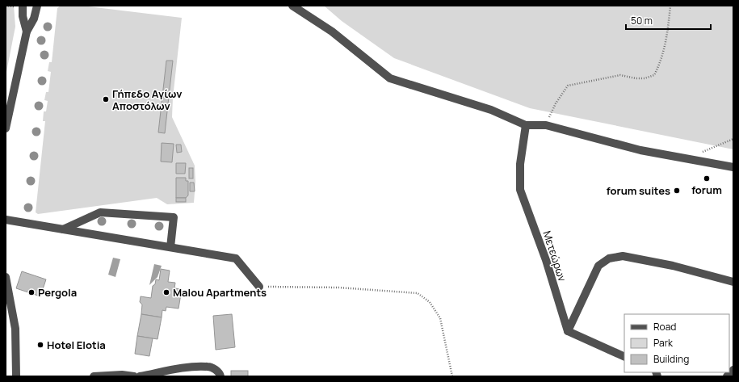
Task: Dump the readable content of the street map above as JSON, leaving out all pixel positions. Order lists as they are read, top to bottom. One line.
{"streets":{"street":["Μετεώρων"]},"places":["Γήπεδο Αγίων Αποστόλων","forum","forum suites","Pergola","Malou Apartments","Hotel Elotia"],"legend":["Road","Park","Building"],"scale_bar":"50 m"}
